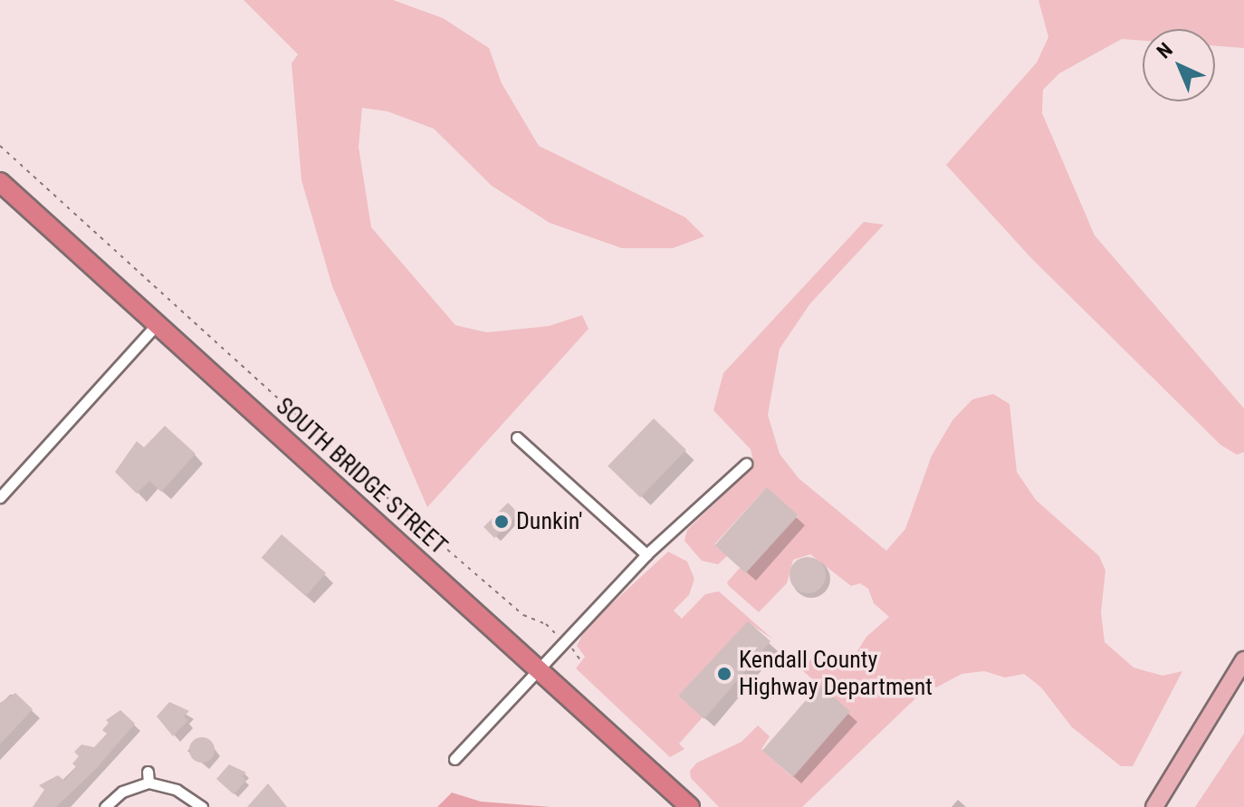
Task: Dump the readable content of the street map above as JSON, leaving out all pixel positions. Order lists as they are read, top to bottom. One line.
{"streets":{"highway":["SOUTH BRIDGE STREET"]},"places":["Dunkin'","Kendall County Highway Department"],"north":"top left"}
